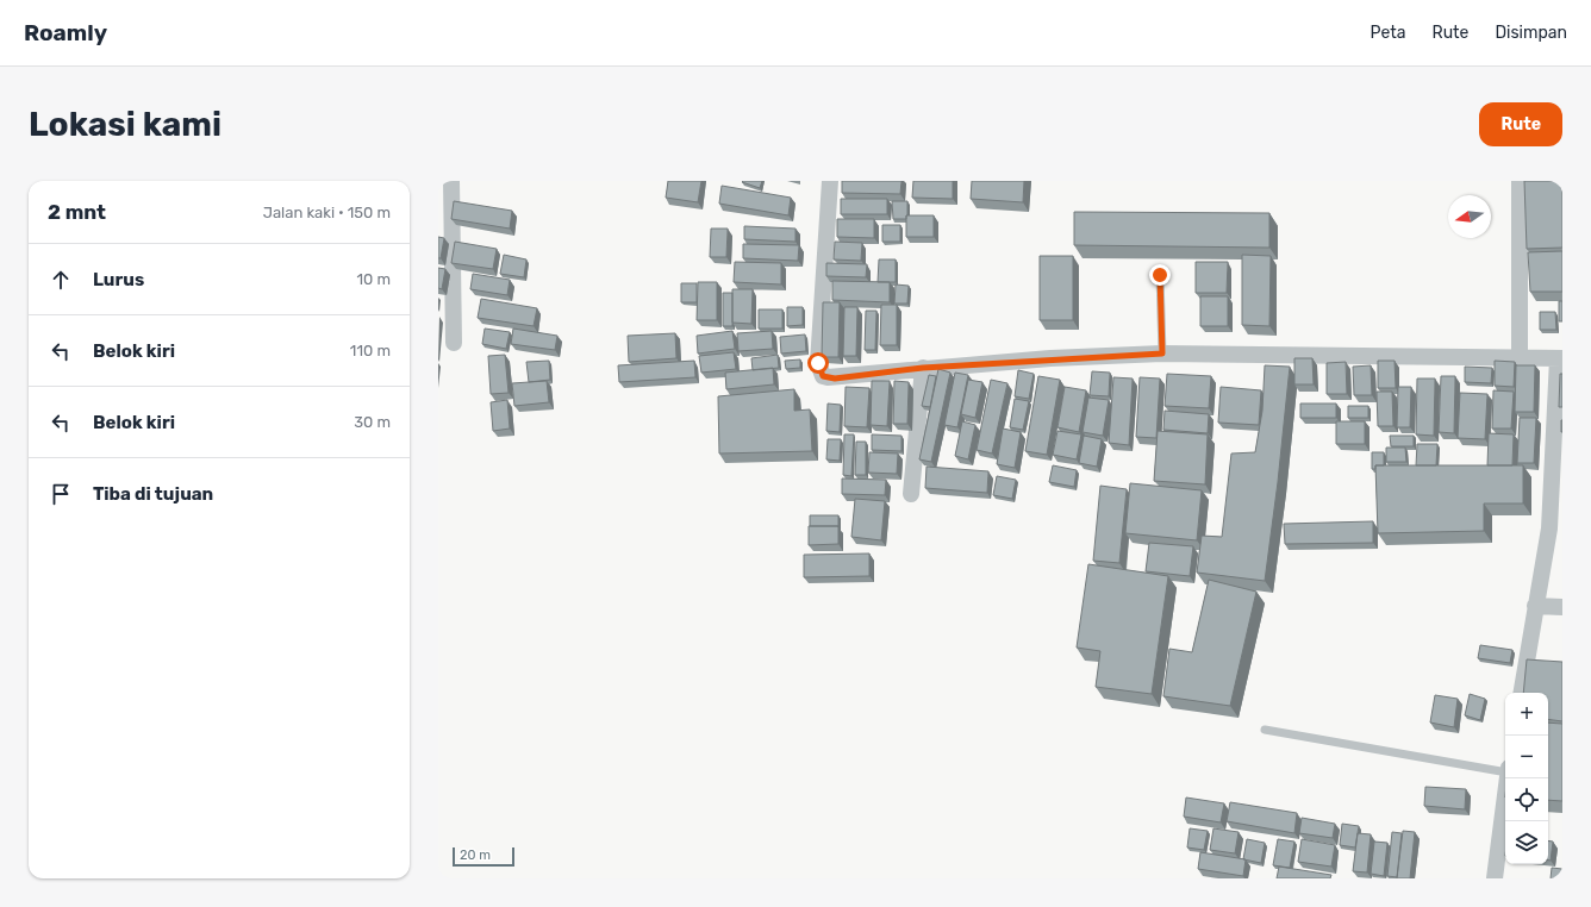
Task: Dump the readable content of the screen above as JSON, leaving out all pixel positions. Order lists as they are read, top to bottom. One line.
{"scale_bar":"20 m","north":"left","page":{"header":"Roamly","nav":["Peta","Rute","Disimpan"],"buttons":"Rute","title":"Lokasi kami","heading":["2 mnt","Jalan kaki · 150 m"],"list":[["Lurus","10 m"],["Belok kiri","110 m"],["Belok kiri","30 m"],"Tiba di tujuan"],"map_buttons":["+","−"],"scale":"20 m"}}
